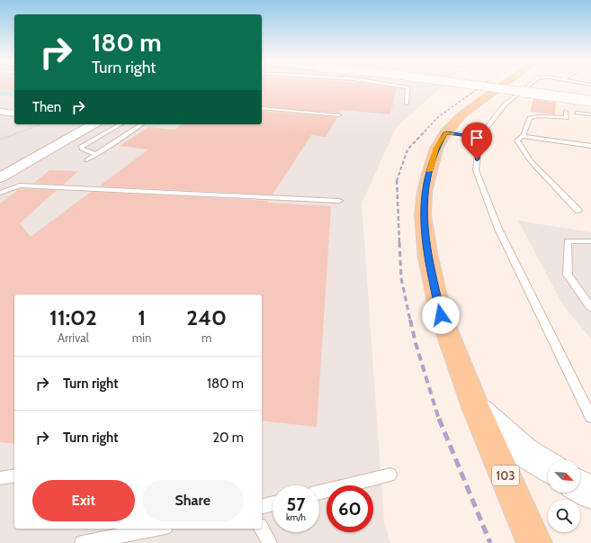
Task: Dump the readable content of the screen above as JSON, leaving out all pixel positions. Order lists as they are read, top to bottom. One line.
{"streets":{"main road":["103"]},"north":"bottom right","page":{"turn":["180 m","Turn right"],"then":"Then","eta":["11:02","Arrival","1","min","240","m"],"list":[{"name":"Turn right","value":"180 m"},{"name":"Turn right","value":"20 m"}],"buttons":["Exit","Share"],"speed":"57 km/h","limit":"60"}}
